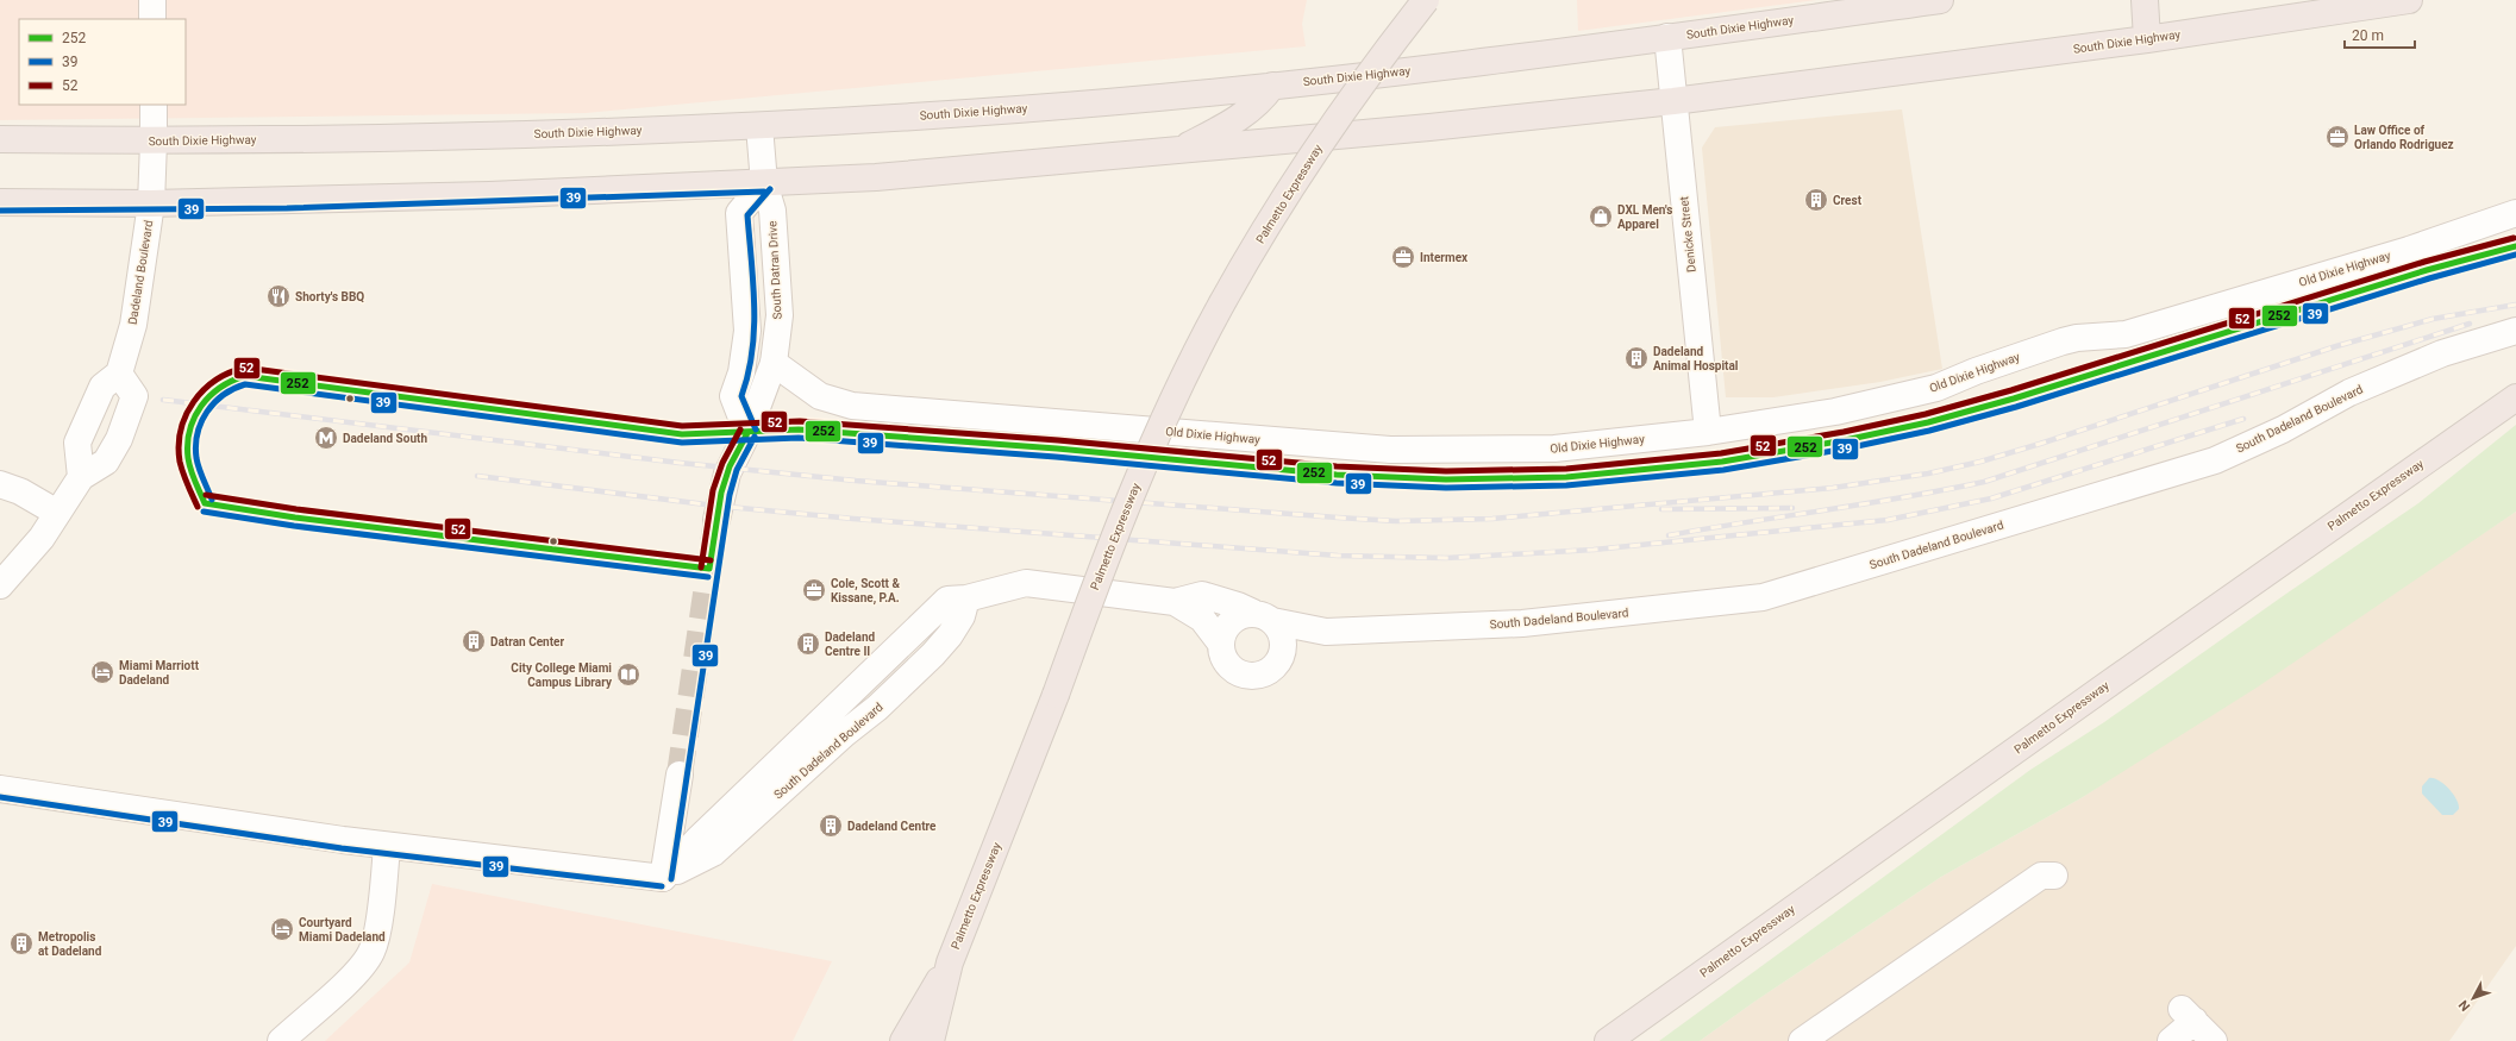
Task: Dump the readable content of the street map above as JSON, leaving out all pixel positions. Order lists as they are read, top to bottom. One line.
{"streets":{"highway":["South Dixie Highway","Palmetto Expressway"],"street":["Denicke Street","Old Dixie Highway","South Datran Drive","Dadeland Boulevard","South Dadeland Boulevard"]},"crossings":[["South Dixie Highway","Denicke Street"],["South Dixie Highway","South Datran Drive"],["South Dixie Highway","Dadeland Boulevard"],["Denicke Street","Old Dixie Highway"],["Old Dixie Highway","South Datran Drive"]],"places":{"office":["Law Office of Orlando Rodriguez","Intermex","Cole, Scott & Kissane, P.A."],"building":["Crest","Dadeland Animal Hospital","Datran Center","Dadeland Centre II","Dadeland Centre","Metropolis at Dadeland"],"shop":["DXL Men's Apparel"],"restaurant":["Shorty's BBQ"],"metro station":["Dadeland South"],"hotel":["Miami Marriott Dadeland","Courtyard Miami Dadeland"],"library":["City College Miami Campus Library"]},"lines":["transit line 39","transit line 52","transit line 252"],"legend":["252","39","52"],"scale_bar":"20 m","north":"bottom left"}
